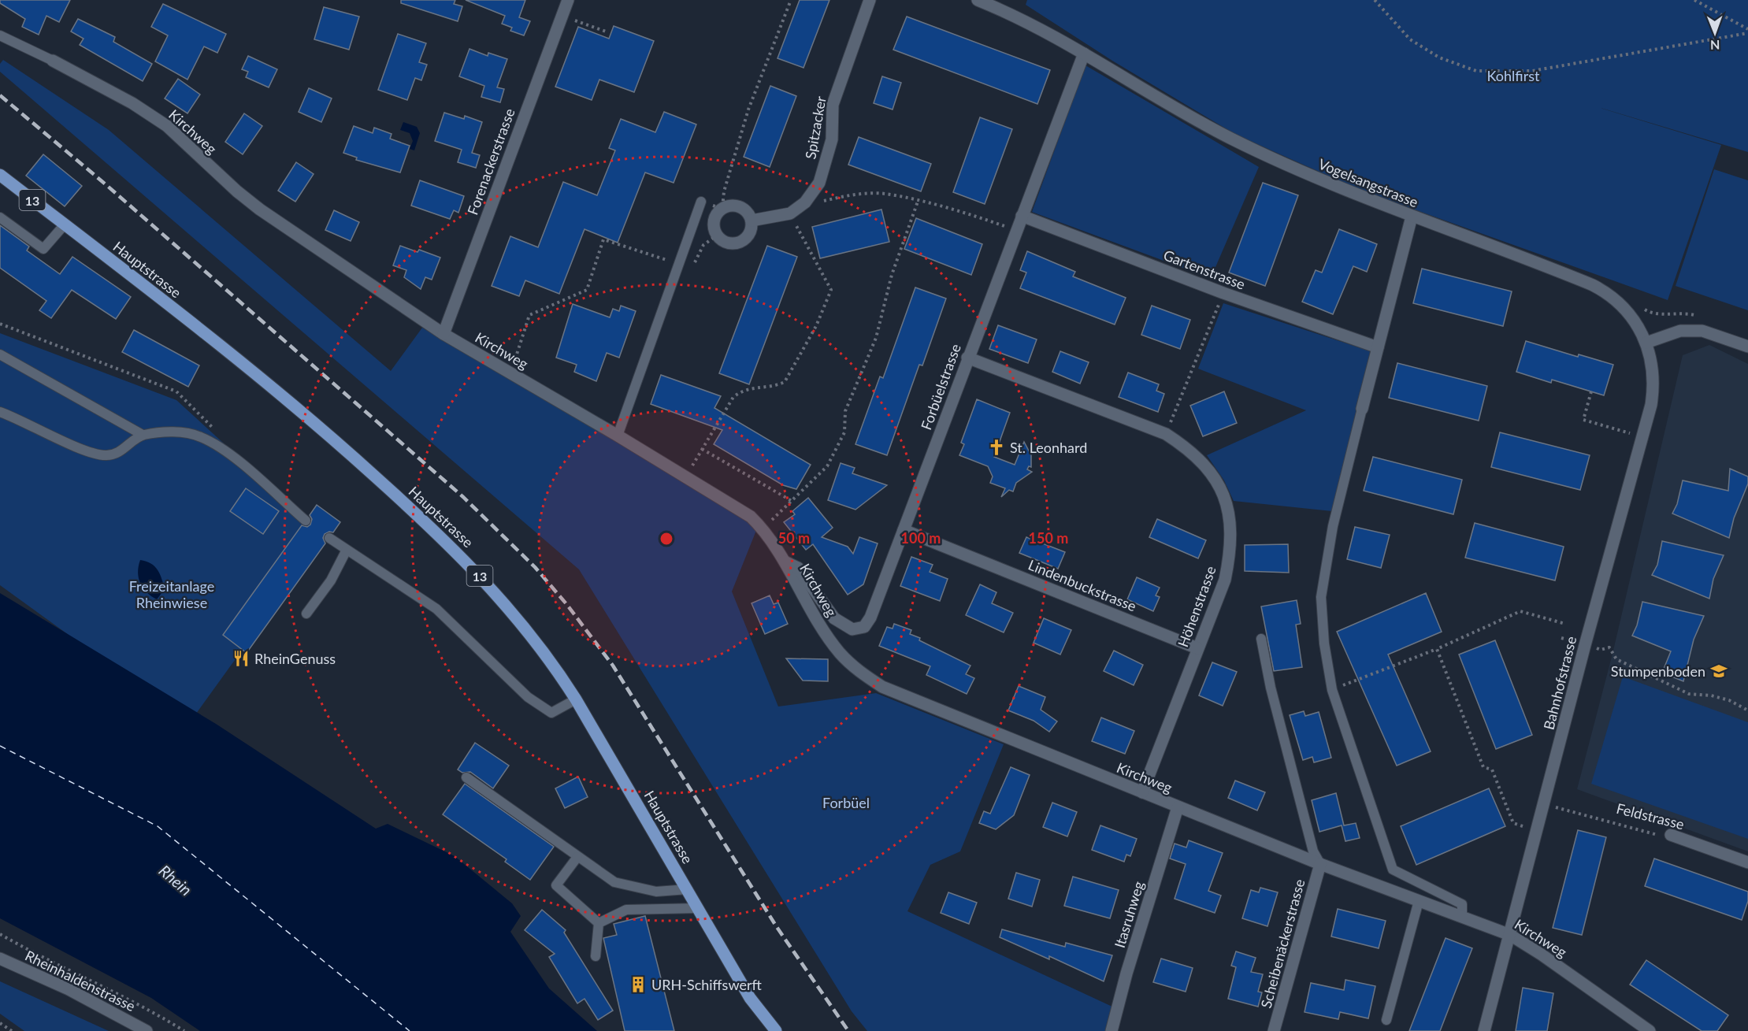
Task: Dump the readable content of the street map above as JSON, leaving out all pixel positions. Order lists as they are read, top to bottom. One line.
{"streets":{"main road":["13","Hauptstrasse"],"street":["Spitzacker","Kirchweg","Forenackerstrasse","Vogelsangstrasse","Gartenstrasse","Forbüelstrasse","Lindenbuckstrasse","Höhenstrasse","Bahnhofstrasse","Feldstrasse","Itasruhweg","Scheibenäckerstrasse","Rheinhaldenstrasse"]},"crossings":[["Kirchweg","Forenackerstrasse"],["Kirchweg","Forbüelstrasse"],["Kirchweg","Höhenstrasse"],["Kirchweg","Bahnhofstrasse"],["Kirchweg","Itasruhweg"],["Kirchweg","Scheibenäckerstrasse"],["Vogelsangstrasse","Forbüelstrasse"],["Vogelsangstrasse","Bahnhofstrasse"],["Gartenstrasse","Forbüelstrasse"],["Forbüelstrasse","Lindenbuckstrasse"],["Forbüelstrasse","Höhenstrasse"],["Lindenbuckstrasse","Höhenstrasse"],["Bahnhofstrasse","Feldstrasse"]],"water":["Rhein"],"parks":["Kohlfirst","Freizeitanlage Rheinwiese","Forbüel"],"places":{"church":["St. Leonhard"],"restaurant":["RheinGenuss"],"school or university":["Stumpenboden"],"building":["URH-Schiffswerft"]},"north":"bottom","rings":["50 m","100 m","150 m"]}
